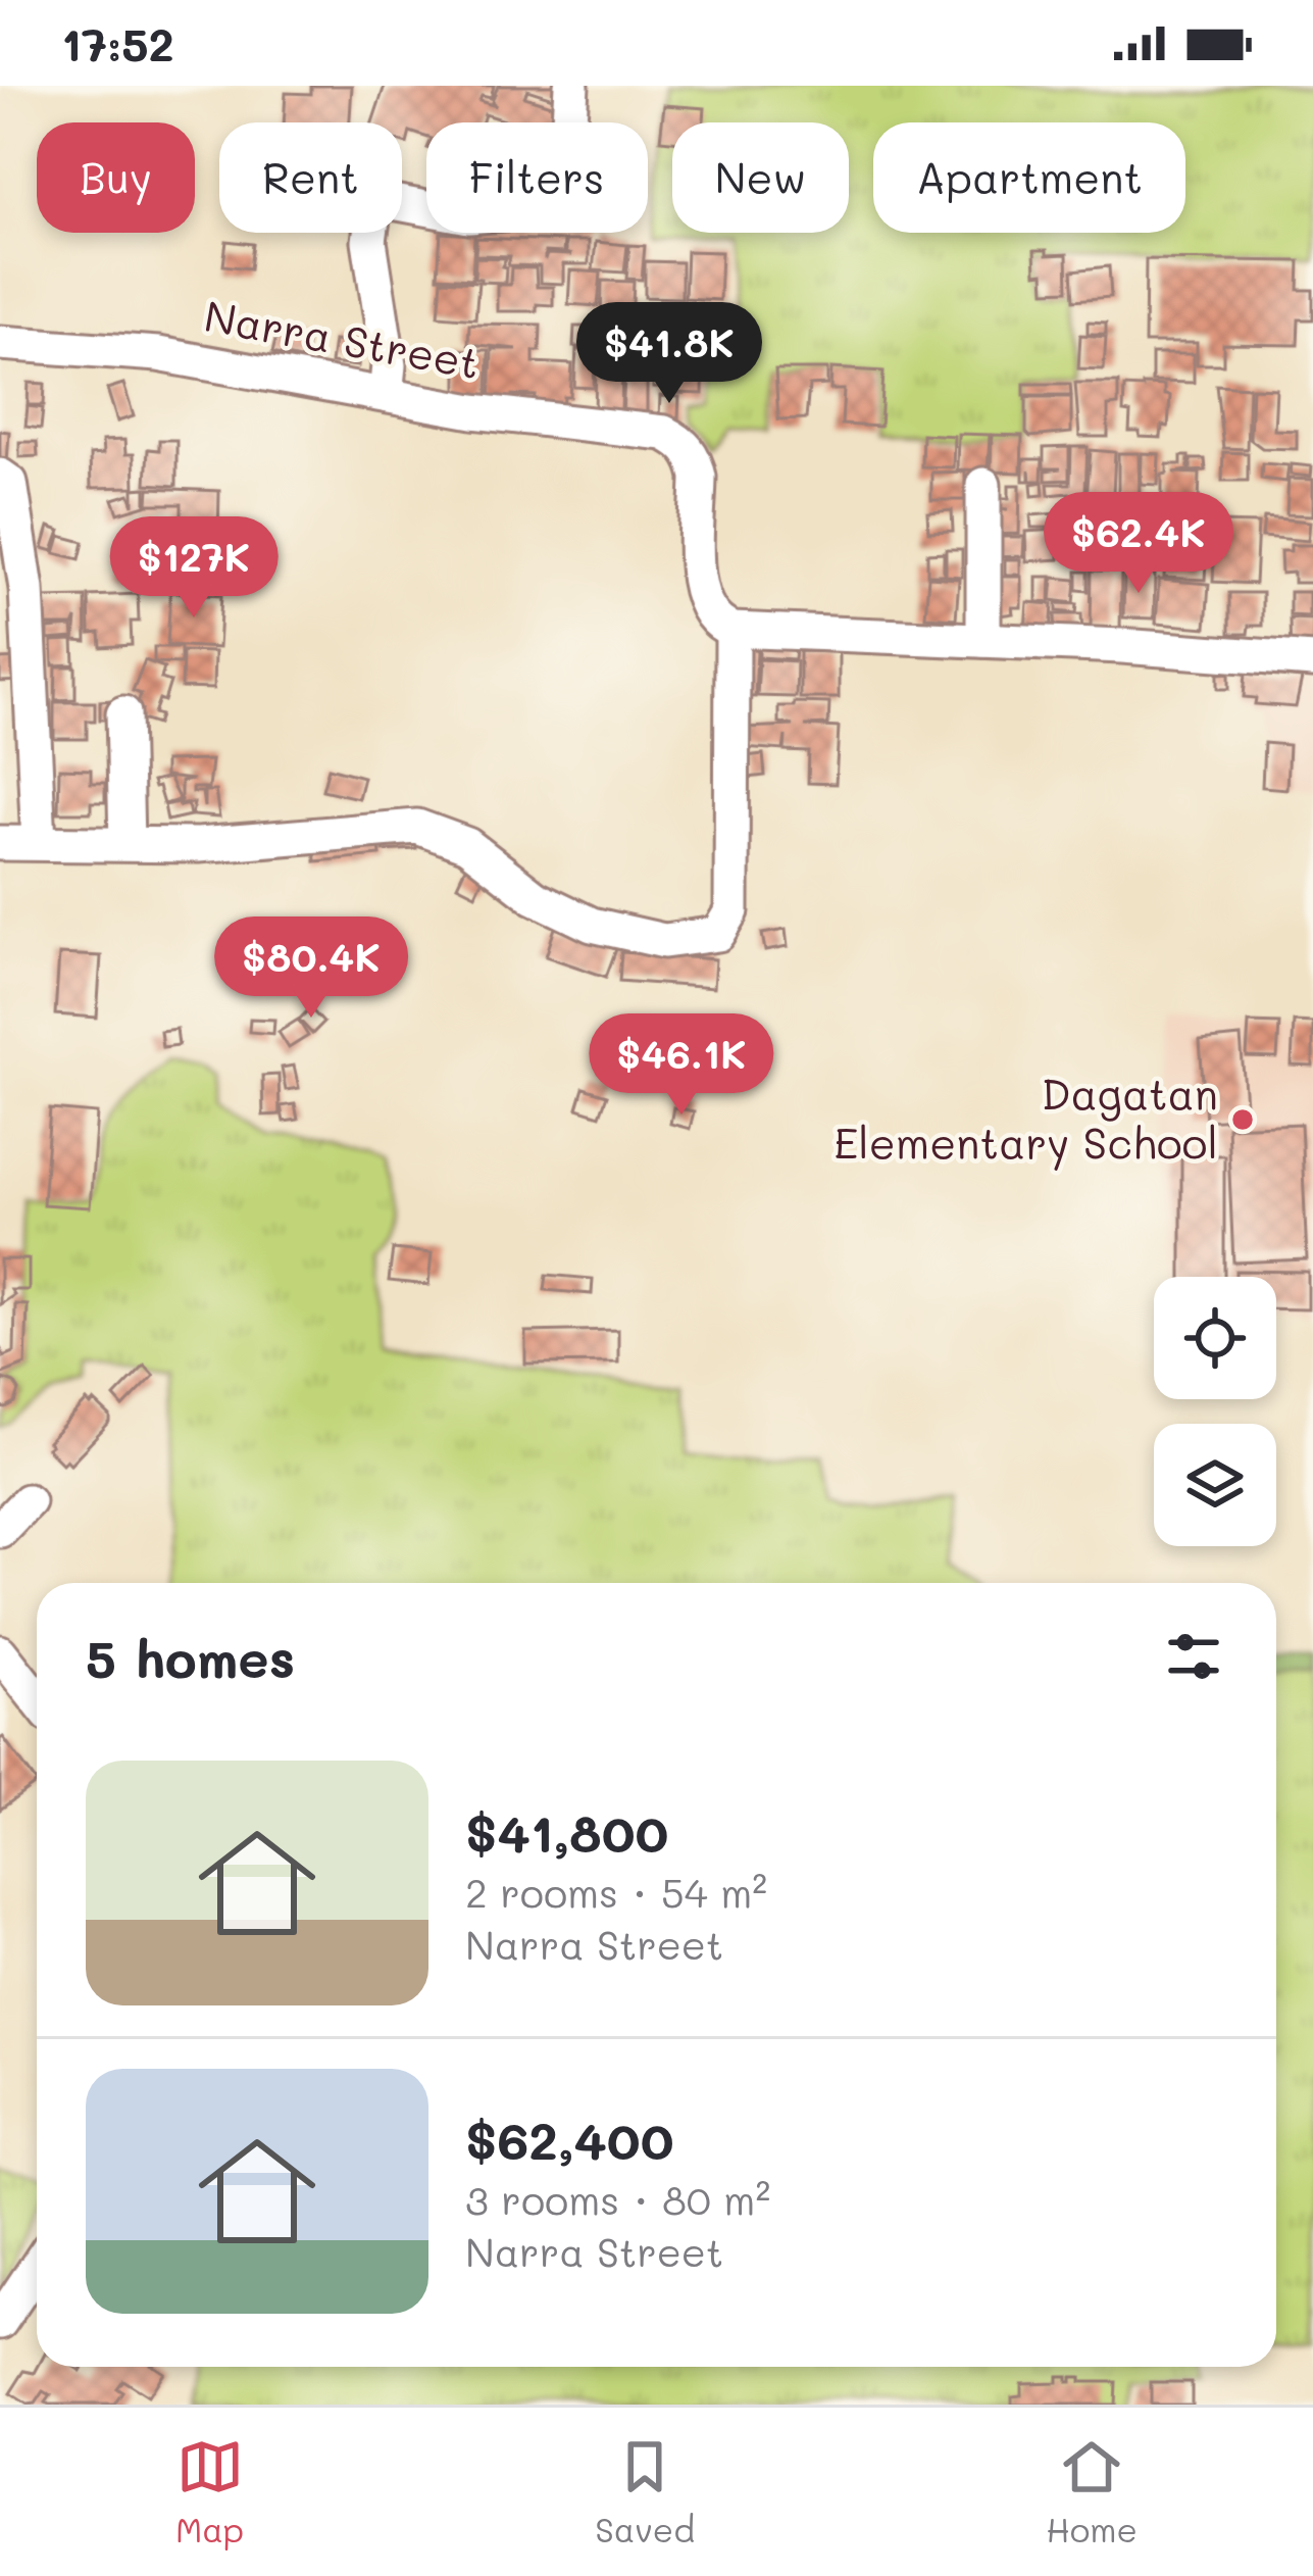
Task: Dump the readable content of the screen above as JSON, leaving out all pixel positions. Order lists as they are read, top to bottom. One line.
{"streets":{"street":["Narra Street"]},"places":["Dagatan Elementary School"],"page":{"status":"17:52","chip":["Buy","Rent","Filters","New","Apartment"],"price":["$41.8K","$62.4K","$127K","$80.4K","$46.1K"],"heading":"5 homes","list":[{"name":"$41,800","note":"2 rooms · 54 m² · Narra Street"},{"name":"$62,400","note":"3 rooms · 80 m² · Narra Street"}],"tabs":["Map","Saved","Home"]}}
